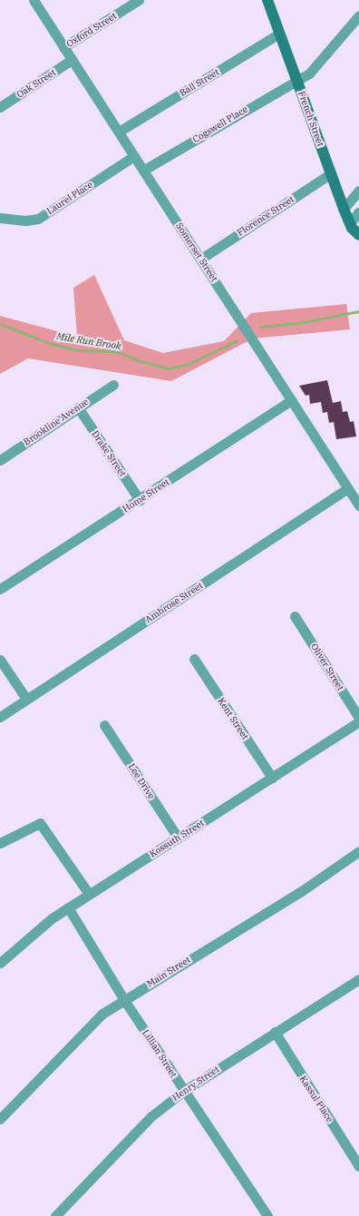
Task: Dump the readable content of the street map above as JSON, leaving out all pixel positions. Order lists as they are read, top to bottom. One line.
{"streets":{"main road":["French Street"],"street":["Oxford Street","Ball Street","Oak Street","Cogswell Place","Laurel Place","Florence Street","Somerset Street","Brookline Avenue","Drake Street","Home Street","Ambrose Street","Oliver Street","Kent Street","Lee Drive","Kossuth Street","Main Street","Lillian Street","Henry Street","Kassul Place"]},"crossings":[["Oxford Street","Somerset Street"],["Ball Street","French Street"],["Ball Street","Somerset Street"],["Oak Street","Somerset Street"],["French Street","Cogswell Place"],["French Street","Florence Street"],["Cogswell Place","Somerset Street"],["Laurel Place","Somerset Street"],["Florence Street","Somerset Street"],["Somerset Street","Home Street"],["Somerset Street","Ambrose Street"],["Brookline Avenue","Drake Street"],["Drake Street","Home Street"],["Kent Street","Kossuth Street"],["Lee Drive","Kossuth Street"],["Kossuth Street","Lillian Street"],["Main Street","Lillian Street"],["Lillian Street","Henry Street"],["Henry Street","Kassul Place"]],"water":["Mile Run Brook"]}
